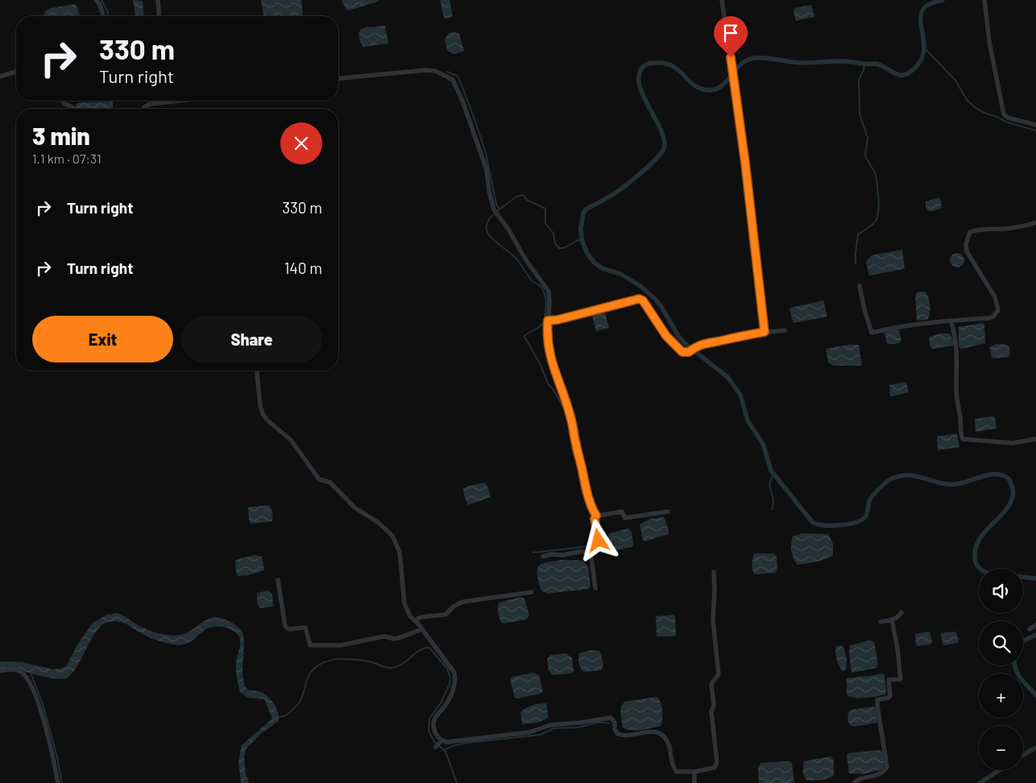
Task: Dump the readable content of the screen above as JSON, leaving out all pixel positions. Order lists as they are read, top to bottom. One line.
{"page":{"turn":["330 m","Turn right"],"heading":["3 min","1.1 km · 07:31"],"list":[{"name":"Turn right","value":"330 m"},{"name":"Turn right","value":"140 m"}],"buttons":["Exit","Share"],"map_buttons":["+","−"]}}
